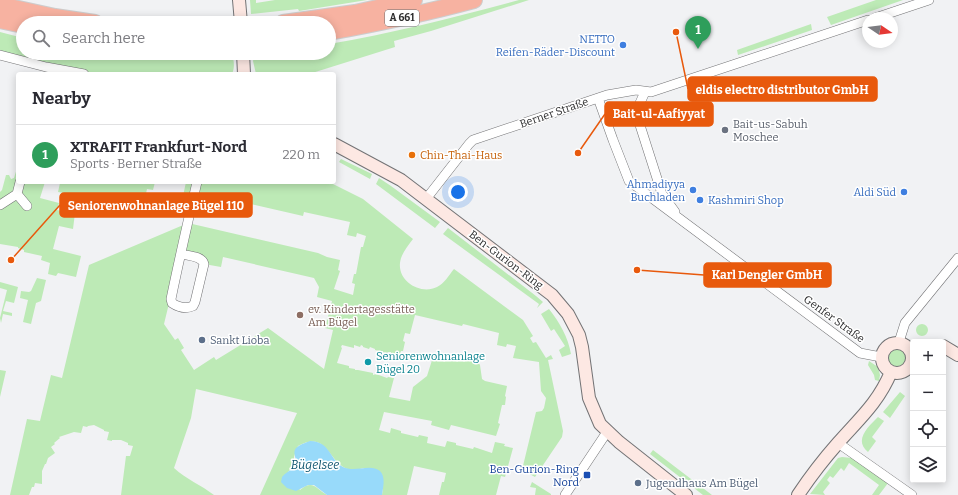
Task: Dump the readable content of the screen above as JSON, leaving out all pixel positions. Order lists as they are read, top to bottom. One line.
{"streets":{"highway":["A 661"],"street":["Berner Straße","Ben-Gurion-Ring","Genfer Straße"]},"crossings":[["Berner Straße","Ben-Gurion-Ring"],["Berner Straße","Genfer Straße"]],"water":["Bügelsee"],"places":{"other":["eldis electro distributor GmbH","NETTO Reifen-Räder-Discount","Bait-us-Sabuh Moschee","Bait-ul-Aafiyyat","Chin-Thai-Haus","Ahmadiyya Buchladen","Aldi Süd","Kashmiri Shop","Seniorenwohnanlage Bügel 110","Karl Dengler GmbH","ev. Kindertagesstätte Am Bügel","Sankt Lioba","Seniorenwohnanlage Bügel 20","Jugendhaus Am Bügel"],"transit":["Ben-Gurion-Ring Nord"]},"north":"right","page":{"pins":"1","search":"Search here","heading":"Nearby","list":[{"mark":"1","name":"XTRAFIT Frankfurt-Nord","note":"Sports · Berner Straße","value":"220 m"}],"map_buttons":["+","−"]}}
